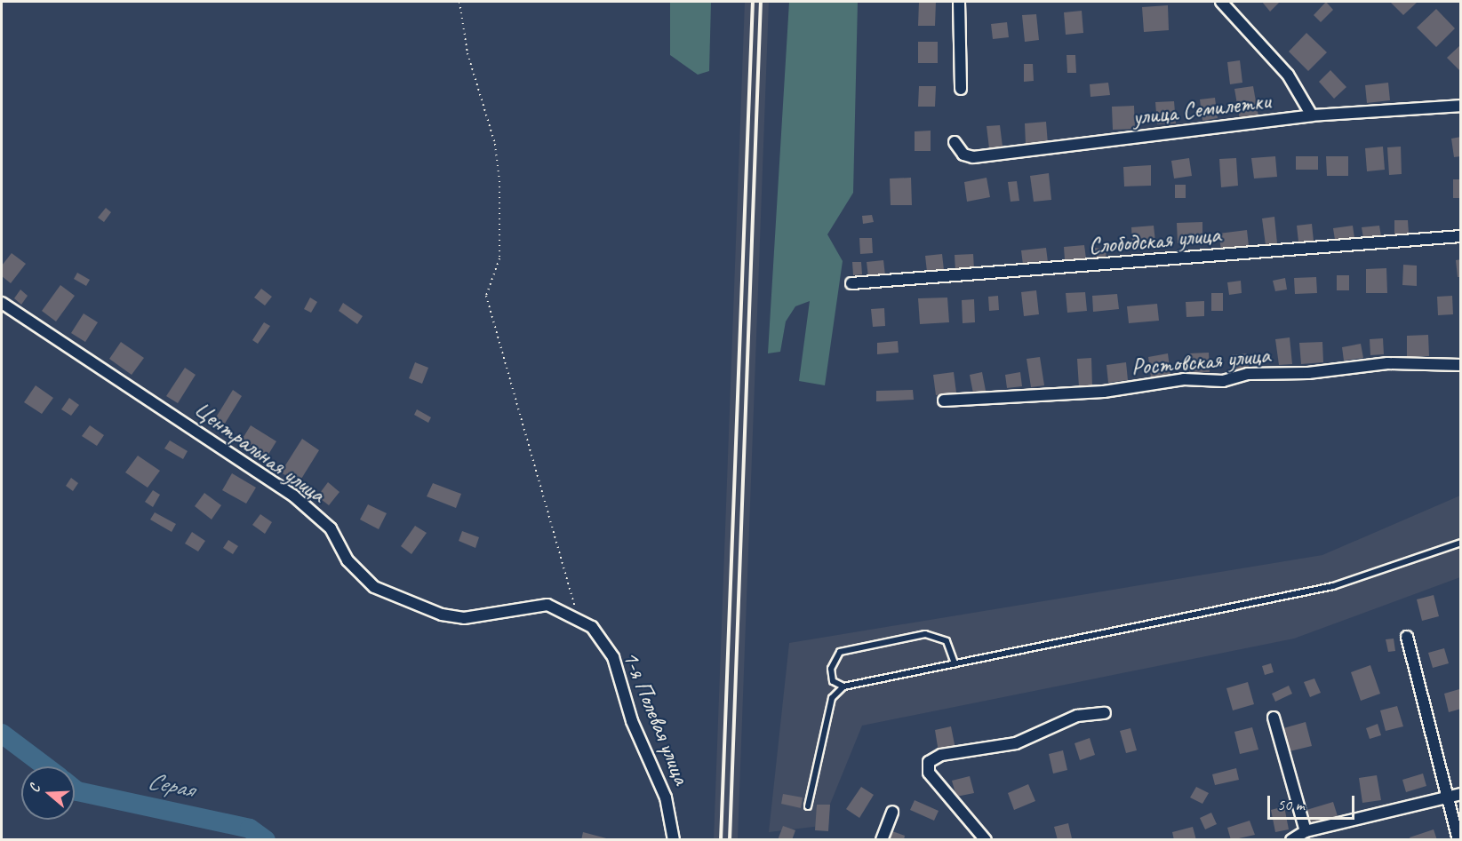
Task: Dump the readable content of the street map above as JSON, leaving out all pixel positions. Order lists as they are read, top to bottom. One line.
{"streets":{"street":["улица Семилетки","Слободская улица","Ростовская улица","Центральная улица","1-я Полевая улица"]},"crossings":[["Центральная улица","1-я Полевая улица"]],"water":["Серая"],"scale_bar":"50 m","north":"left"}
